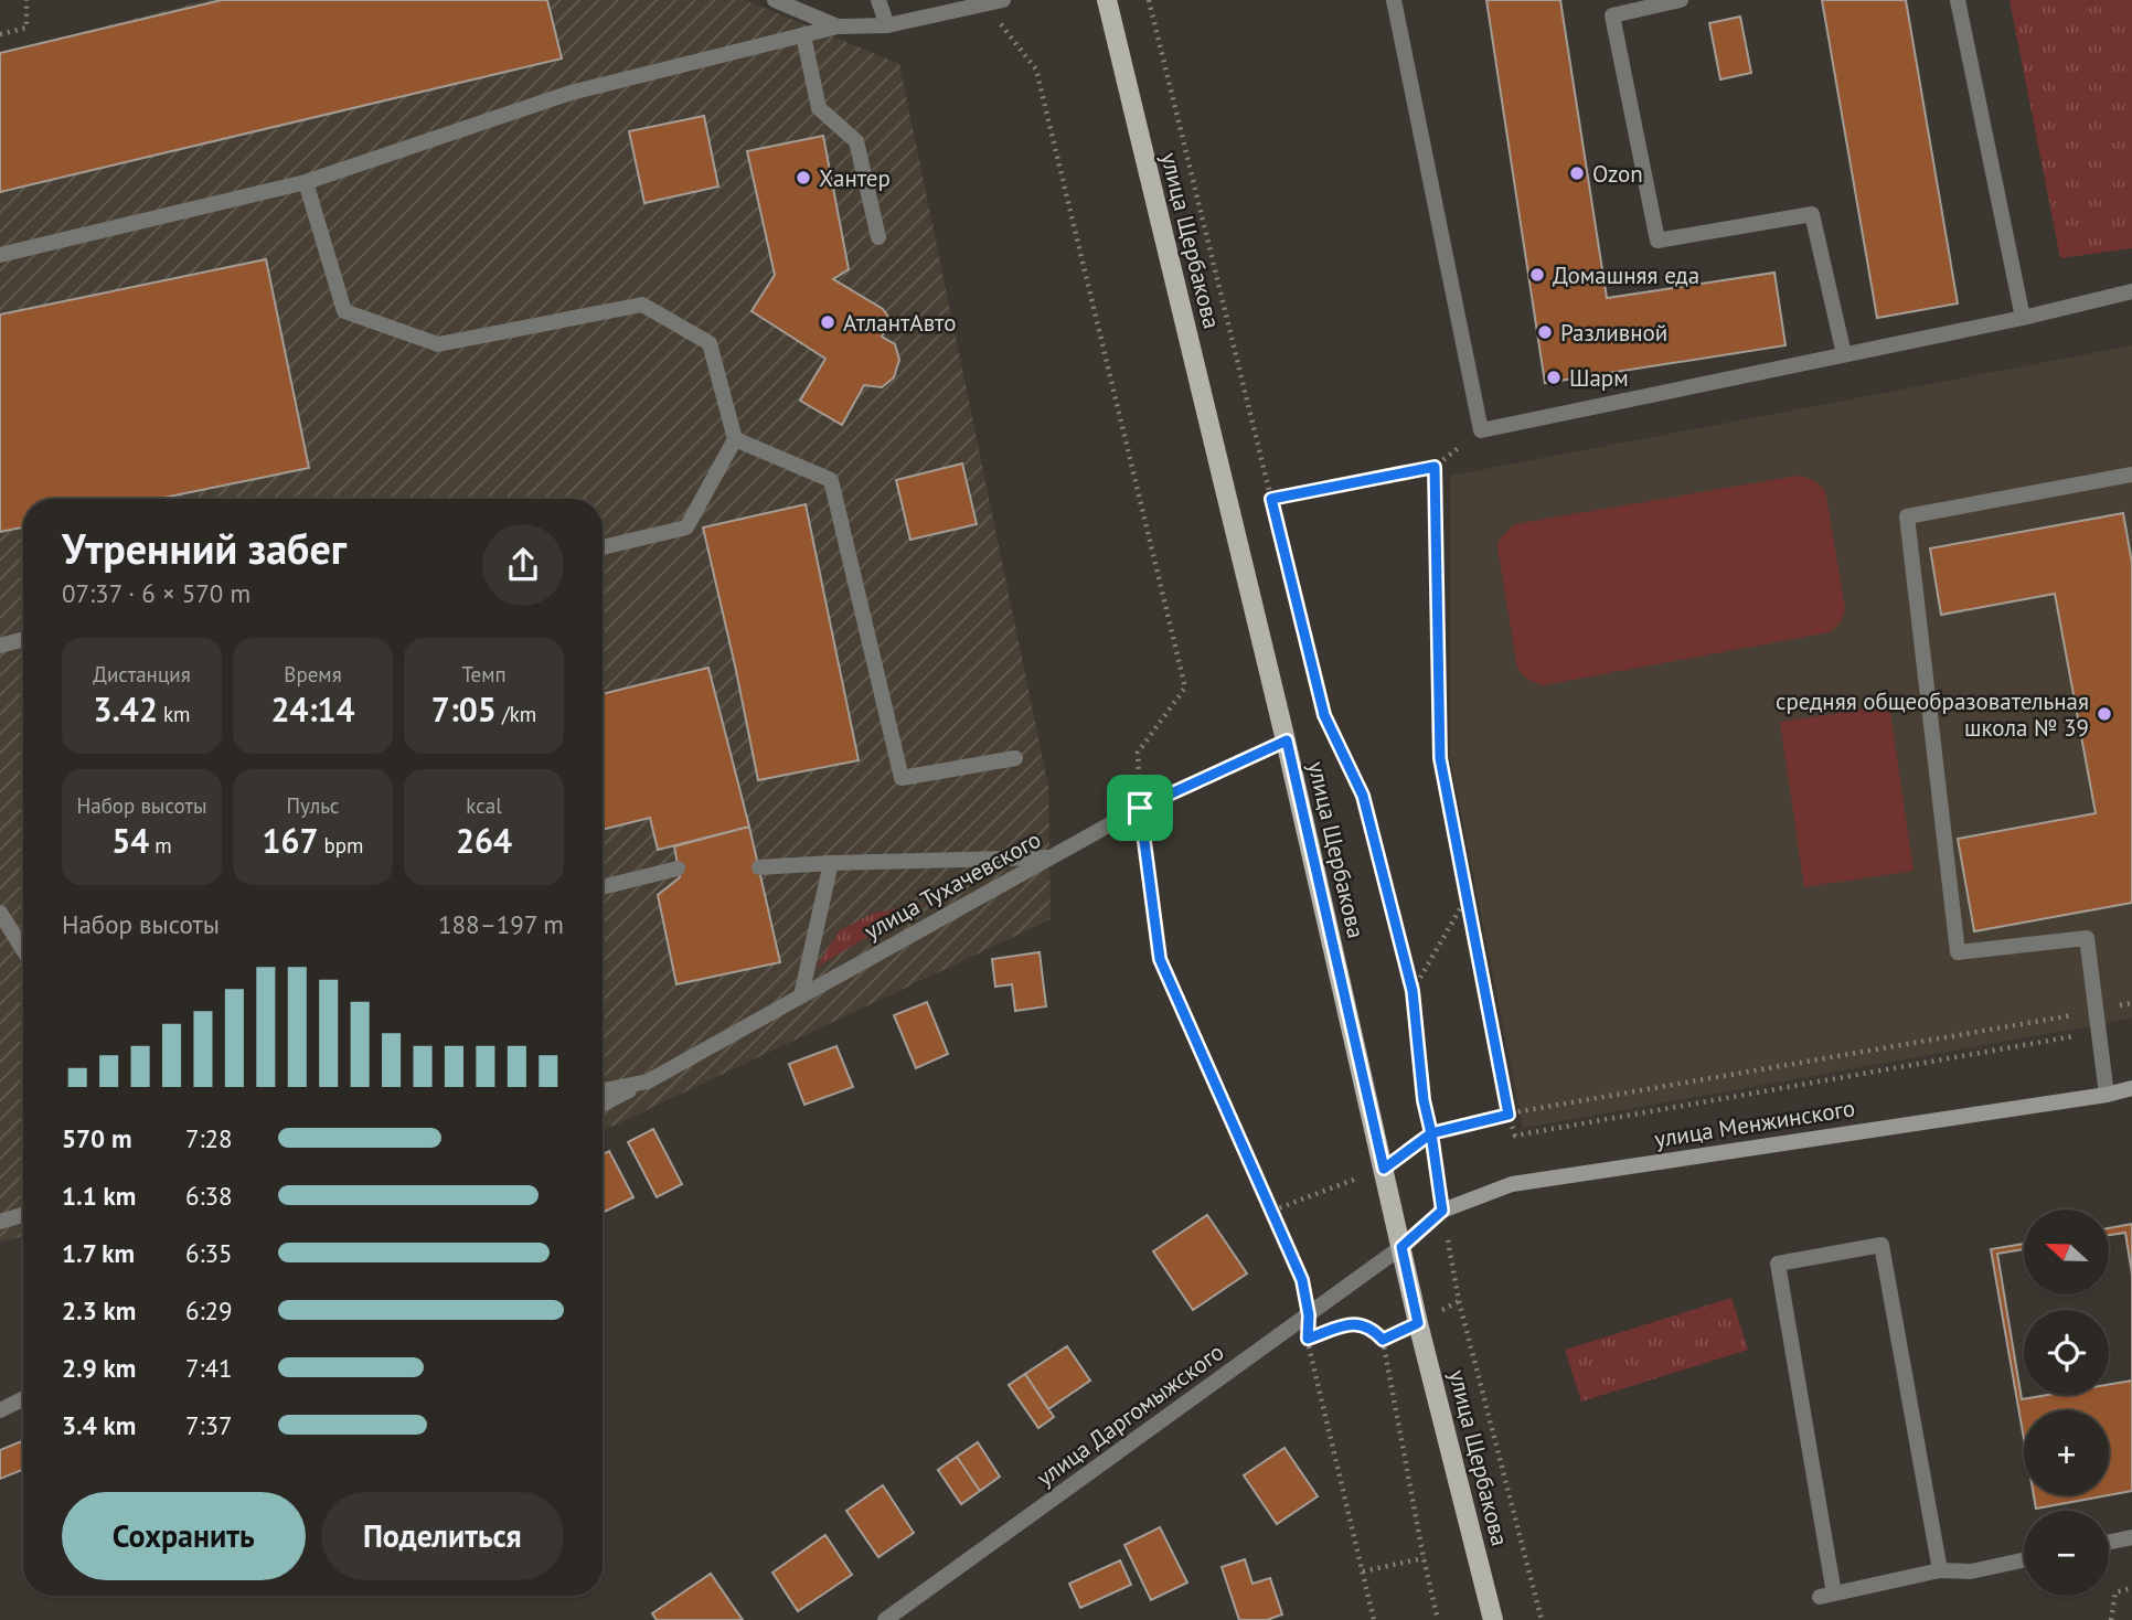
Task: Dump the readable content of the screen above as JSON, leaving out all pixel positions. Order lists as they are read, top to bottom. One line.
{"streets":{"main road":["улица Щербакова"],"street":["улица Тухачевского","улица Менжинского","улица Даргомыжского"]},"crossings":[["улица Щербакова","улица Тухачевского"],["улица Щербакова","улица Менжинского"],["улица Щербакова","улица Даргомыжского"],["улица Менжинского","улица Даргомыжского"]],"places":["Ozon","Хантер","Домашняя еда","АтлантАвто","Разливной","Шарм","средняя общеобразовательная школа № 39"],"north":"left","page":{"heading":["Утренний забег","07:37 · 6 × 570 m"],"stats":[["Дистанция","3.42 km"],["Время","24:14"],["Темп","7:05 /km"],["Набор высоты","54 m"],["Пульс","167 bpm"],["kcal","264"]],"chart":["Набор высоты","188–197 m"],"list":[{"name":"570 m","note":"7:28"},{"name":"1.1 km","note":"6:38"},{"name":"1.7 km","note":"6:35"},{"name":"2.3 km","note":"6:29"},{"name":"2.9 km","note":"7:41"},{"name":"3.4 km","note":"7:37"}],"map_buttons":["+","−"],"buttons":["Сохранить","Поделиться"]}}
